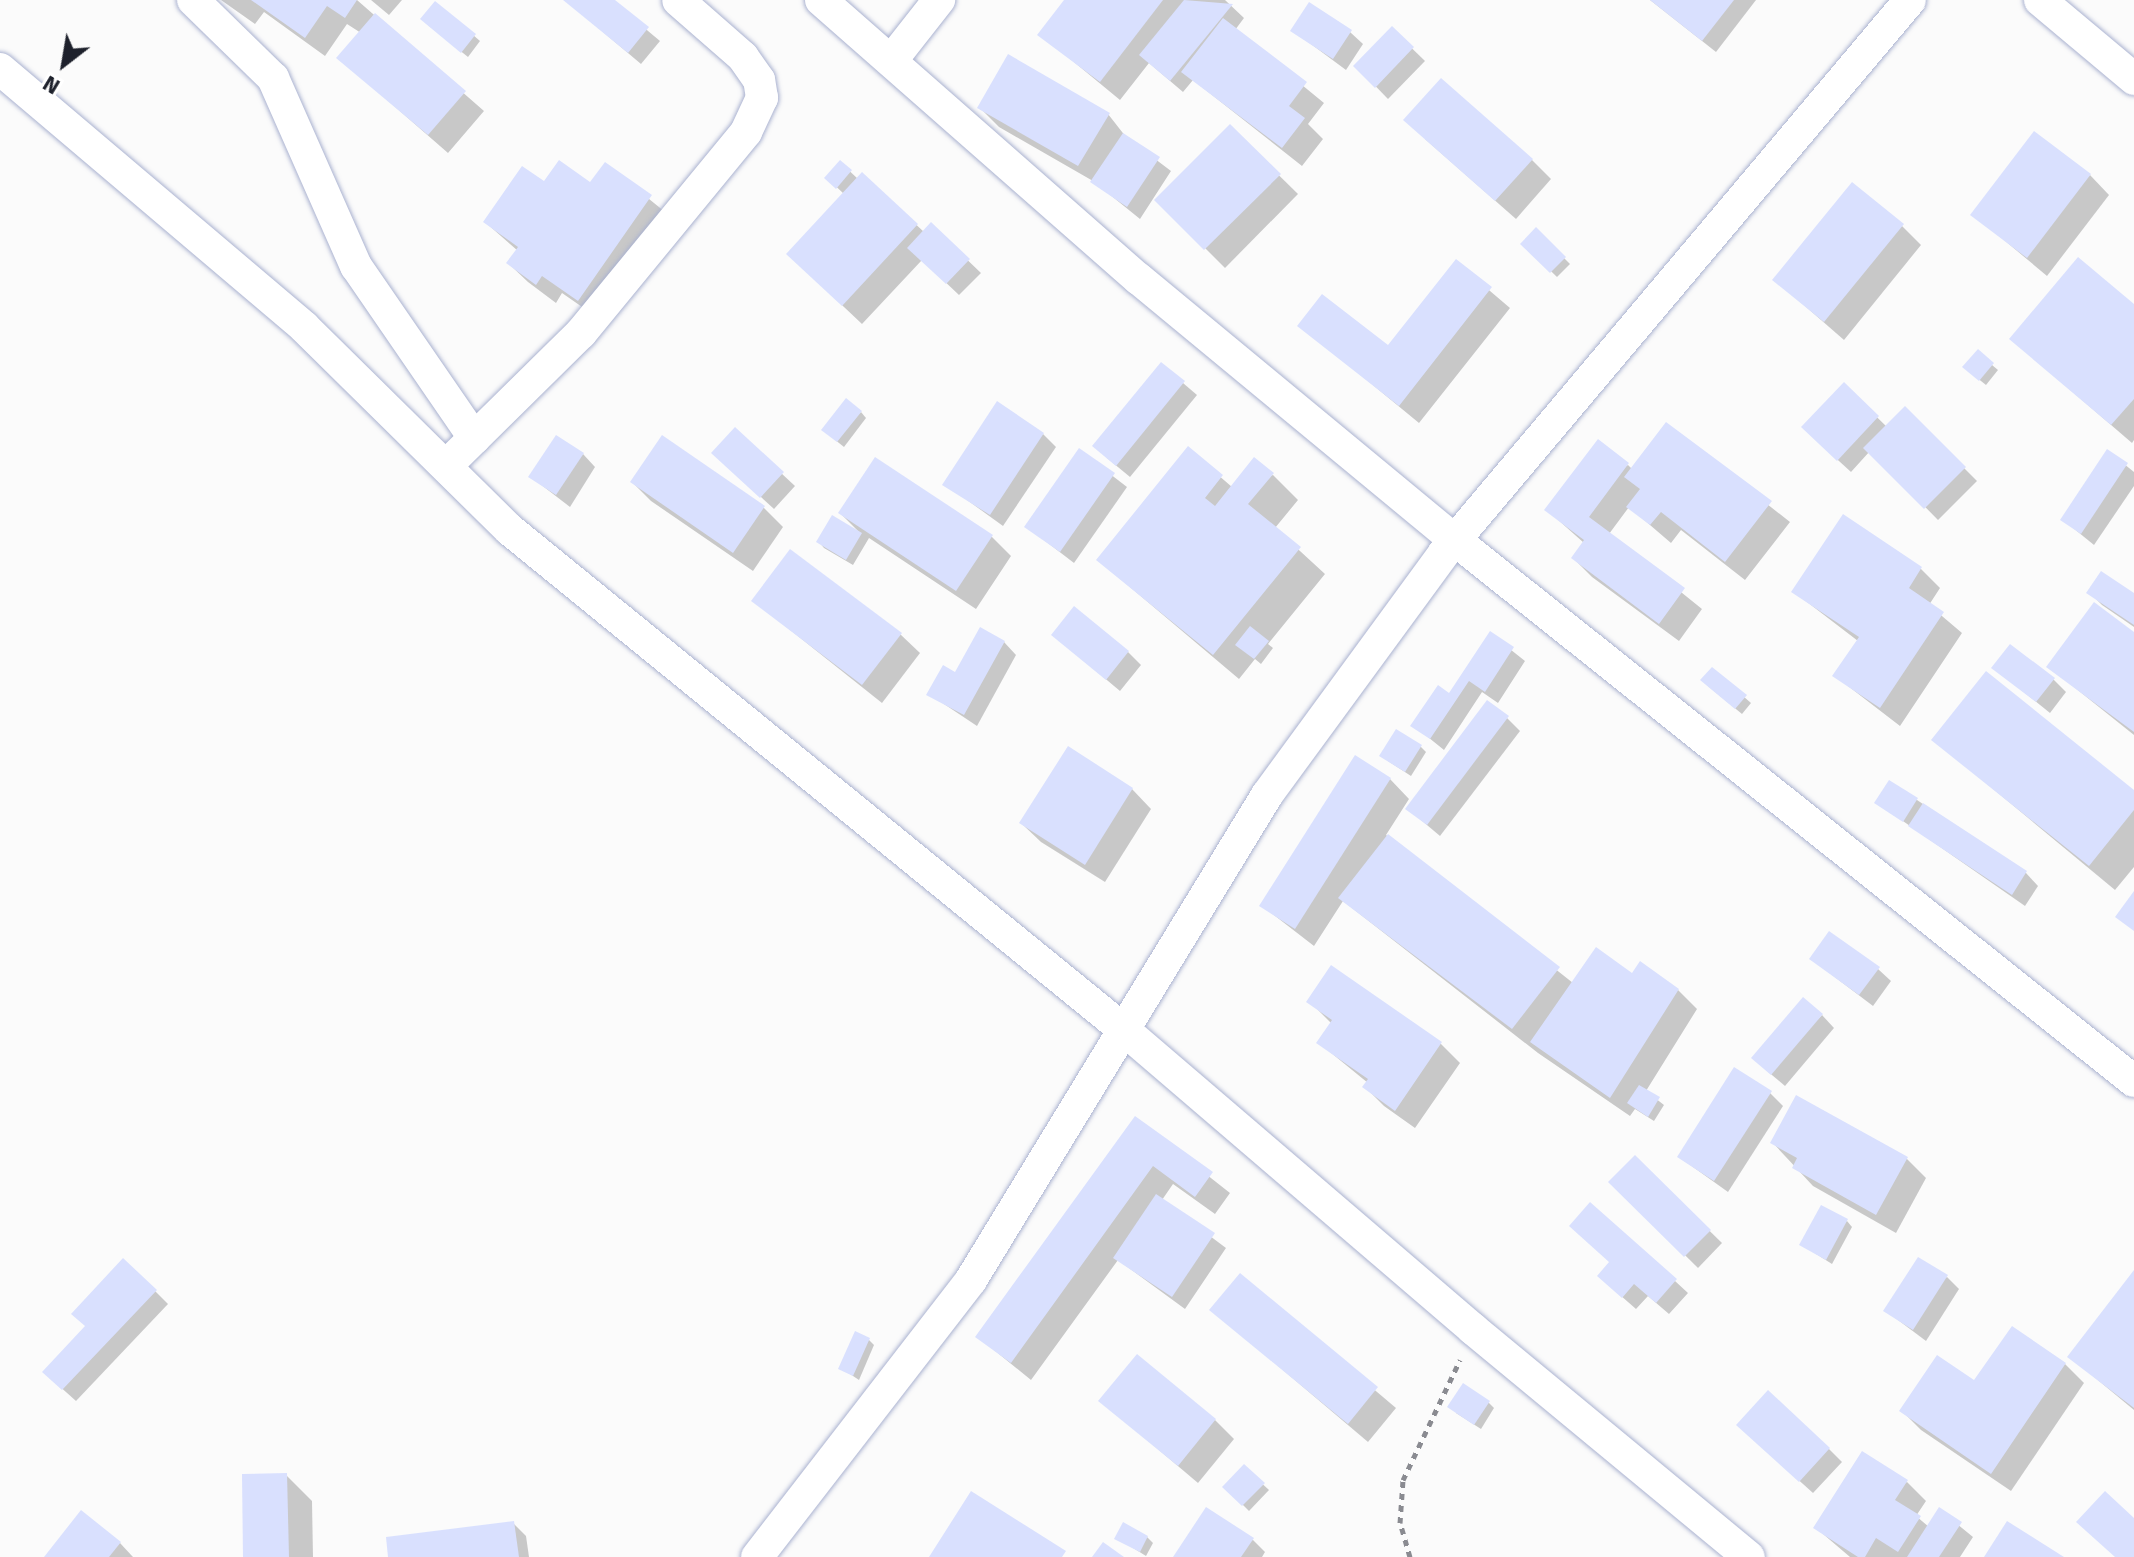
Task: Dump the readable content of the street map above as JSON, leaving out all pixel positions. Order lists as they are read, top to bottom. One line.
{"north":"bottom left"}
